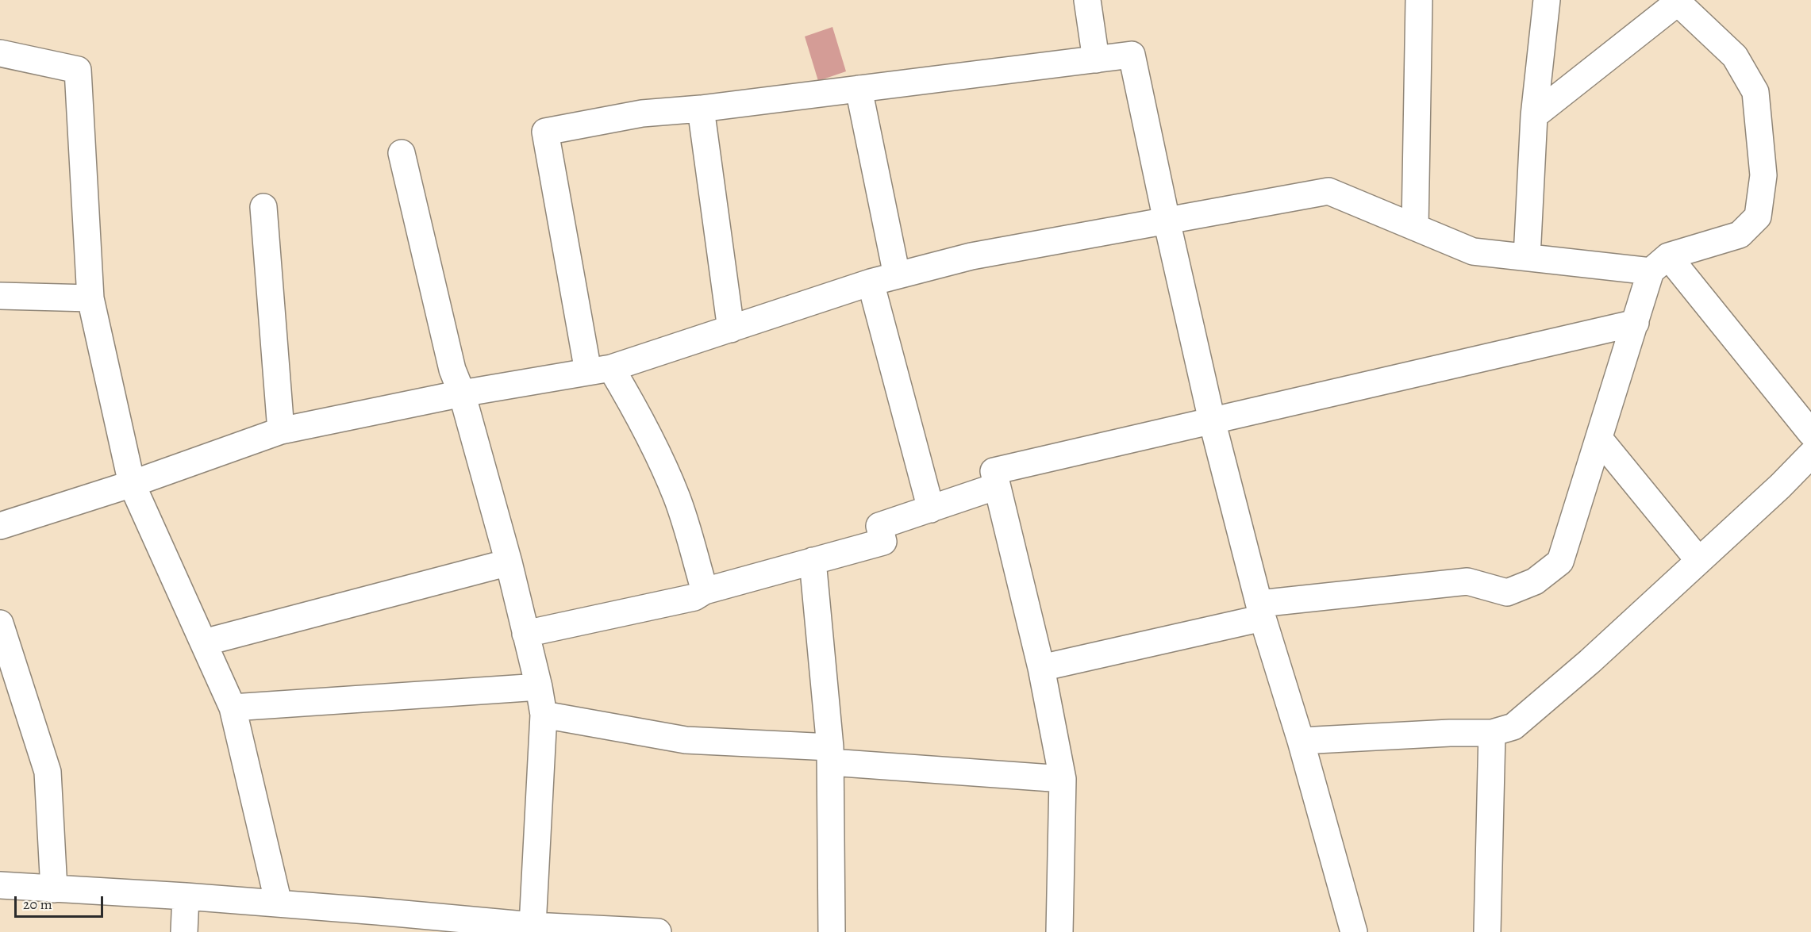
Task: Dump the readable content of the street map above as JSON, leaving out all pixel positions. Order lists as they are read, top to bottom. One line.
{"scale_bar":"20 m"}
